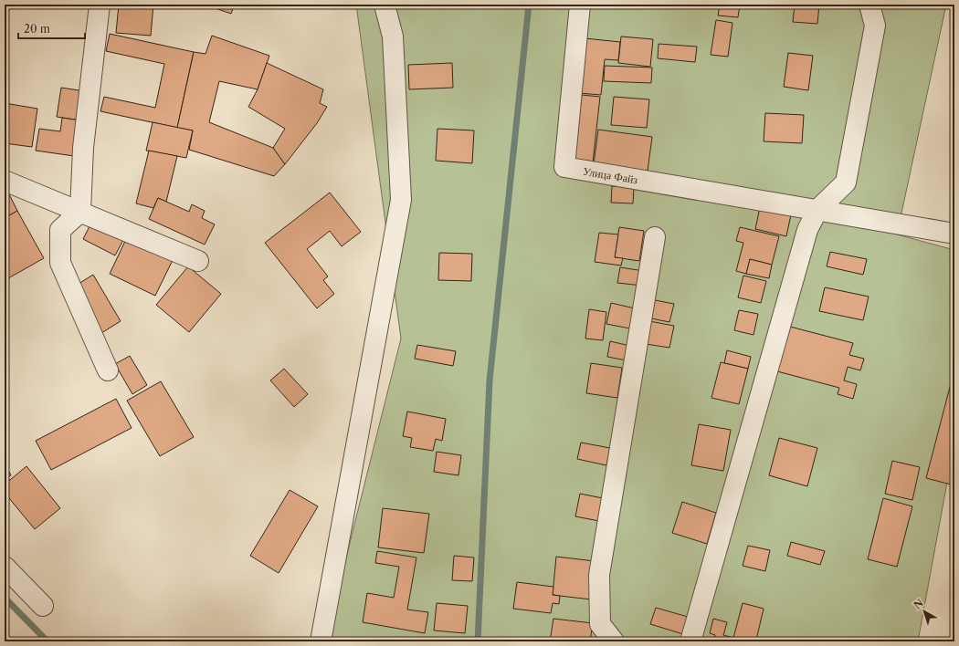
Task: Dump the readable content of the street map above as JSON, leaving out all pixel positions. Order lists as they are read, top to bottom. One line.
{"streets":{"street":["Улица Файз"]},"scale_bar":"20 m","north":"top left"}
